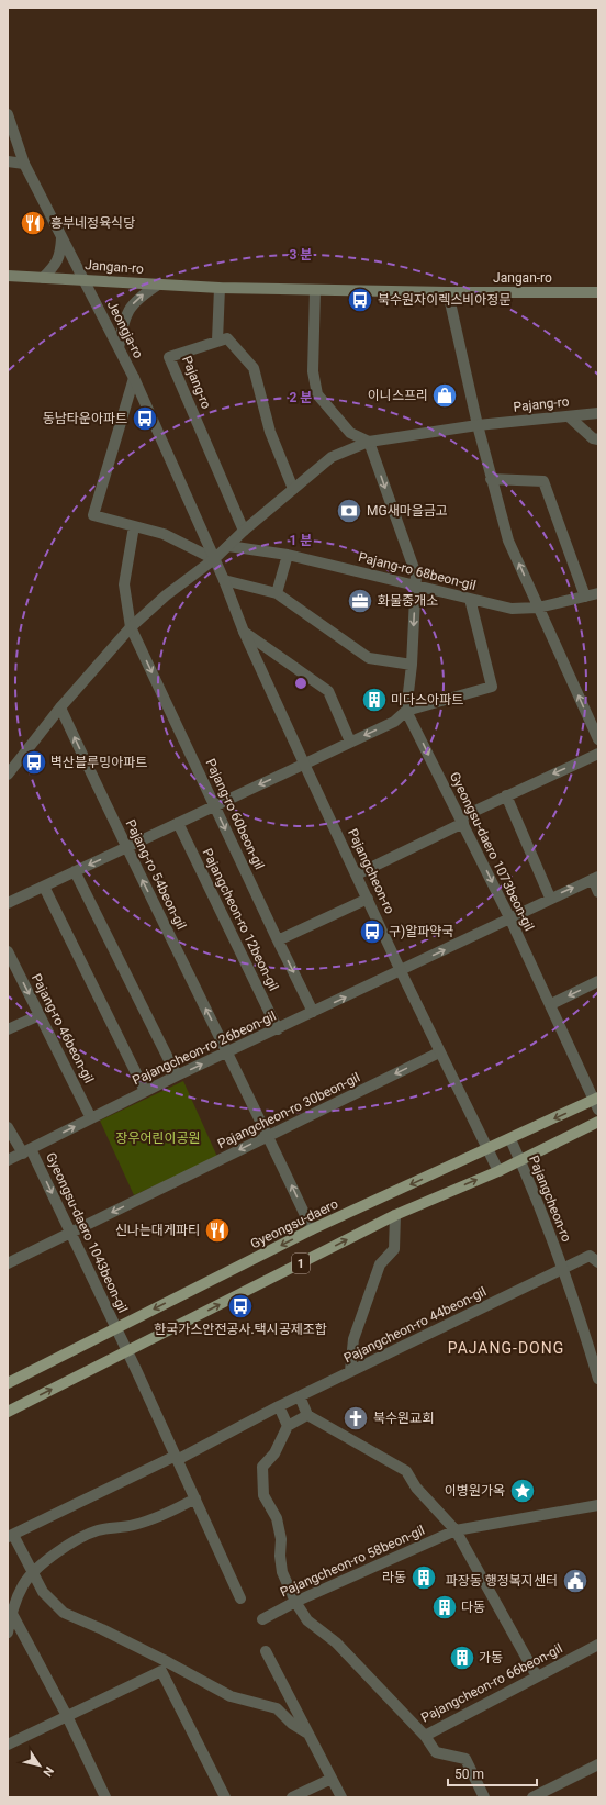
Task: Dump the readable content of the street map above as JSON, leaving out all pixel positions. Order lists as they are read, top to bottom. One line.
{"streets":{"main road":["Jangan-ro","Gyeongsu-daero","1"],"street":["Jeongja-ro","Pajang-ro","Pajang-ro 68beon-gil","Pajang-ro 60beon-gil","Gyeongsu-daero 1073beon-gil","Pajangcheon-ro","Pajang-ro 54beon-gil","Pajangcheon-ro 12beon-gil","Pajang-ro 46beon-gil","Pajangcheon-ro 26beon-gil","Pajangcheon-ro 30beon-gil","Gyeongsu-daero 1043beon-gil","Pajangcheon-ro 44beon-gil","Pajangcheon-ro 58beon-gil","Pajangcheon-ro 66beon-gil"]},"crossings":[["Jangan-ro","Jeongja-ro"],["Jeongja-ro","Pajang-ro"],["Jeongja-ro","Pajangcheon-ro"],["Pajang-ro","Pajang-ro 68beon-gil"],["Pajang-ro","Pajang-ro 60beon-gil"],["Pajang-ro","Pajangcheon-ro"],["Pajang-ro","Pajang-ro 54beon-gil"],["Pajang-ro 60beon-gil","Pajangcheon-ro 26beon-gil"],["Gyeongsu-daero 1073beon-gil","Pajangcheon-ro 26beon-gil"],["Gyeongsu-daero 1073beon-gil","Gyeongsu-daero"],["Pajangcheon-ro","Pajangcheon-ro 26beon-gil"],["Pajangcheon-ro","Pajangcheon-ro 30beon-gil"],["Pajangcheon-ro","Gyeongsu-daero"],["Pajangcheon-ro","1"],["Pajangcheon-ro","Pajangcheon-ro 44beon-gil"],["Pajang-ro 54beon-gil","Pajangcheon-ro 26beon-gil"],["Pajang-ro 54beon-gil","Pajangcheon-ro 30beon-gil"],["Pajang-ro 54beon-gil","Gyeongsu-daero"],["Pajangcheon-ro 12beon-gil","Pajangcheon-ro 26beon-gil"],["Pajang-ro 46beon-gil","Pajangcheon-ro 26beon-gil"],["Pajangcheon-ro 26beon-gil","Gyeongsu-daero 1043beon-gil"],["Pajangcheon-ro 30beon-gil","Gyeongsu-daero 1043beon-gil"],["Gyeongsu-daero","Gyeongsu-daero 1043beon-gil"],["Gyeongsu-daero 1043beon-gil","1"],["Gyeongsu-daero 1043beon-gil","Pajangcheon-ro 44beon-gil"],["Pajangcheon-ro 58beon-gil","Pajangcheon-ro 66beon-gil"]],"one_way":["Pajang-ro 60beon-gil","Pajangcheon-ro 26beon-gil","Pajangcheon-ro 30beon-gil"],"districts":["PAJANG-DONG"],"parks":["장우어린이공원"],"places":{"restaurant":["흥부네정육식당","신나는대게파티"],"bus stop":["북수원자이렉스비아정문","동남타운아파트","벽산블루밍아파트","구)알파약국","한국가스안전공사.택시공제조합"],"shop":["이니스프리"],"bank":["MG새마을금고"],"office":["화물중개소"],"building":["미다스아파트","라동","다동","가동"],"church":["북수원교회"],"place":["이병원가옥"],"public building":["파장동 행정복지센터"]},"scale_bar":"50 m","north":"bottom right","rings":["3 분","2 분","1 분"]}
